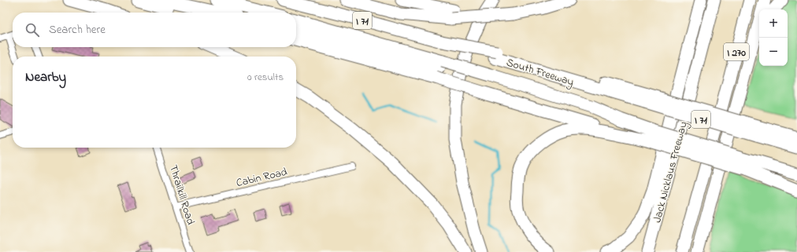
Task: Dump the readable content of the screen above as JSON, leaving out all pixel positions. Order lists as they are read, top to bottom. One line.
{"streets":{"highway":["I 71","I 270","South Freeway","Jack Nicklaus Freeway"],"street":["Cabin Road","Thrailkill Road"]},"crossings":[["Cabin Road","Thrailkill Road"]],"page":{"map_buttons":["+","−"],"search":"Search here","heading":["Nearby","0 results"]}}
